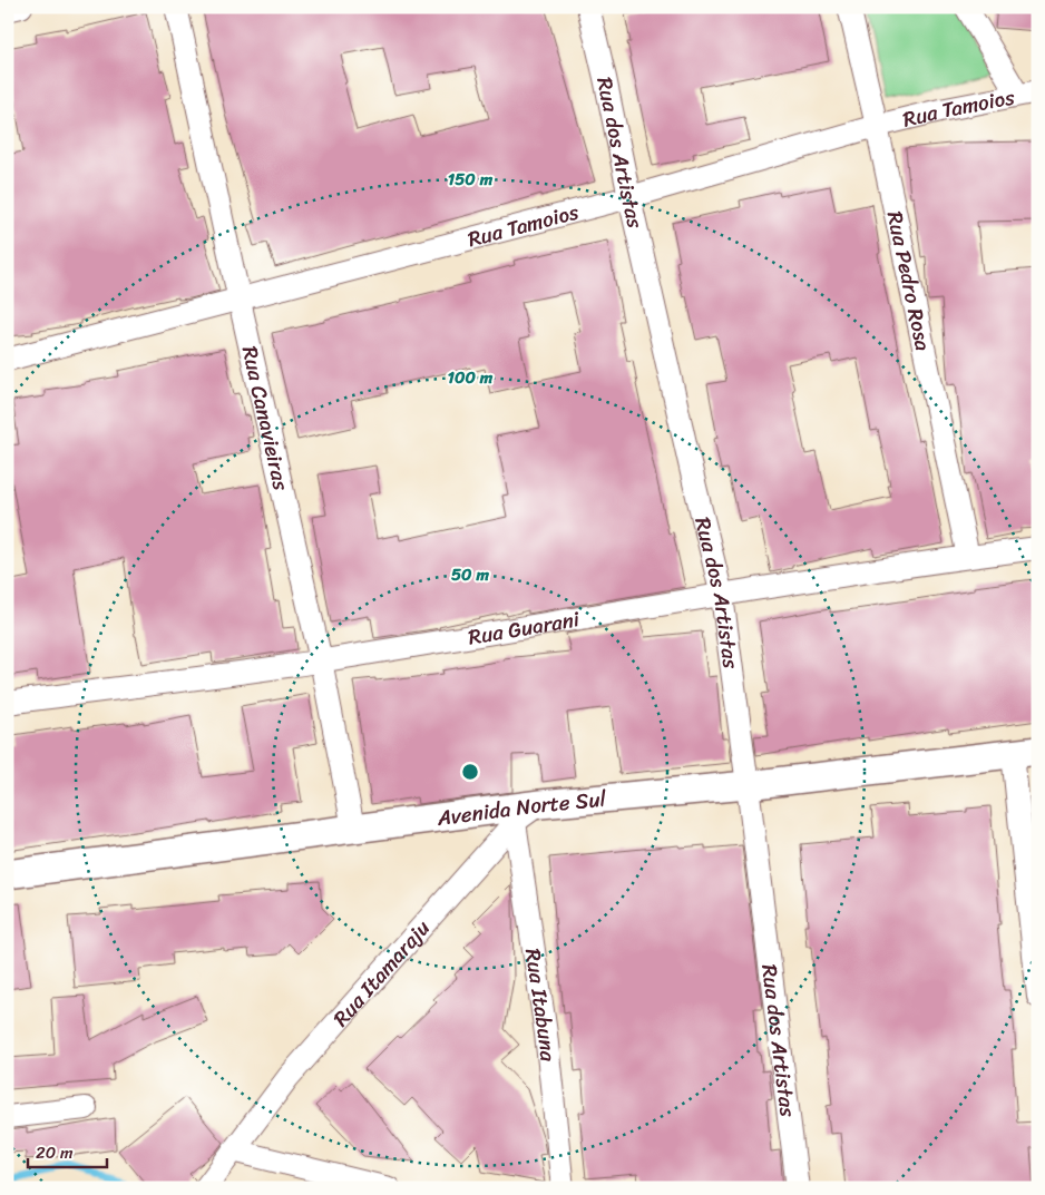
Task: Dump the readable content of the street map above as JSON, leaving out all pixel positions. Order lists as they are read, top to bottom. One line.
{"streets":{"street":["Rua Tamoios","Rua dos Artistas","Rua Pedro Rosa","Rua Canavieiras","Rua Guarani","Avenida Norte Sul","Rua Itamaraju","Rua Itabuna"]},"crossings":[["Rua Tamoios","Rua dos Artistas"],["Rua Tamoios","Rua Pedro Rosa"],["Rua Tamoios","Rua Canavieiras"],["Rua dos Artistas","Rua Guarani"],["Rua dos Artistas","Avenida Norte Sul"],["Rua Pedro Rosa","Rua Guarani"],["Rua Canavieiras","Rua Guarani"],["Rua Canavieiras","Avenida Norte Sul"],["Avenida Norte Sul","Rua Itamaraju"],["Rua Itamaraju","Rua Itabuna"]],"scale_bar":"20 m","rings":["150 m","100 m","50 m"]}
